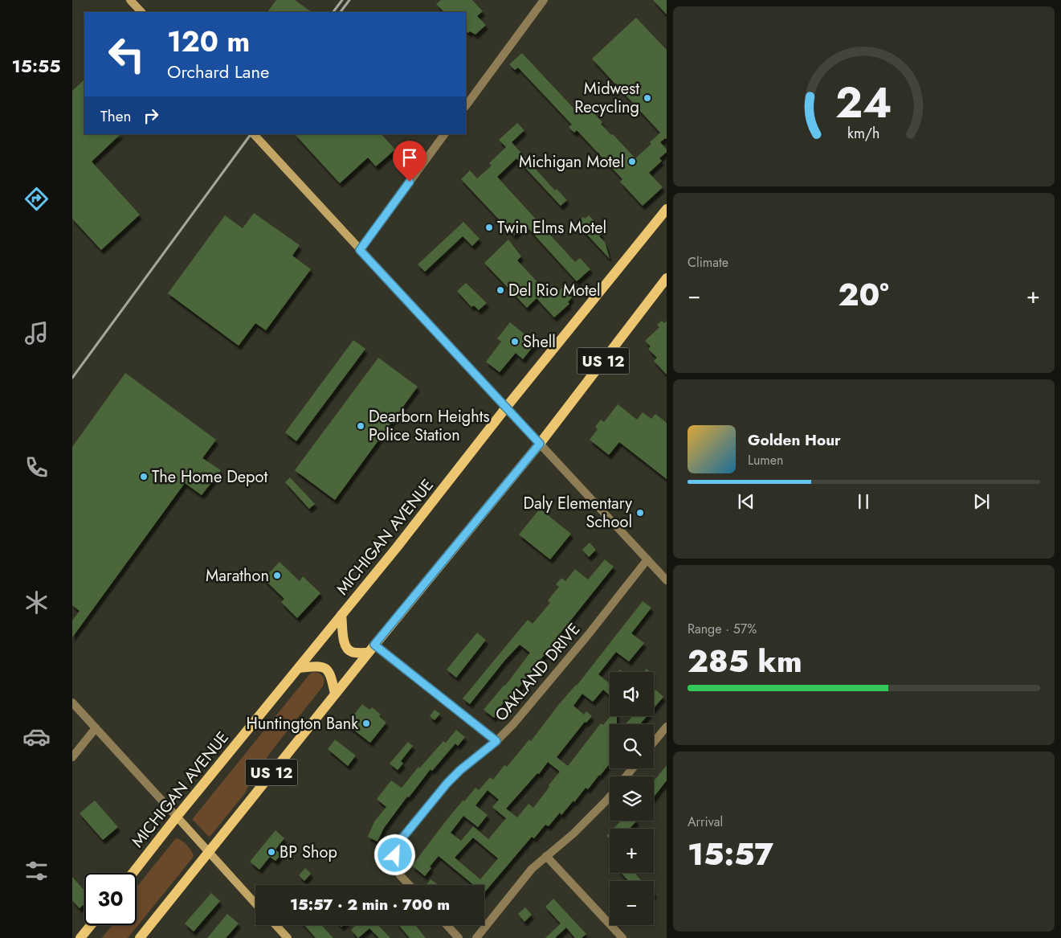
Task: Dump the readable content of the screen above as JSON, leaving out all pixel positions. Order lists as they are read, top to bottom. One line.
{"streets":{"main road":["US 12","MICHIGAN AVENUE"],"street":["OAKLAND DRIVE"]},"places":["Midwest Recycling","Michigan Motel","Twin Elms Motel","Del Rio Motel","Shell","Dearborn Heights Police Station","The Home Depot","Daly Elementary School","Marathon","Huntington Bank","BP Shop"],"page":{"tabs":"15:55","turn":["120 m","Orchard Lane"],"then":"Then","tile":["Climate",["Range · 57%","285 km"],["Arrival","15:57"]],"heat":["−","20°","+"],"song":["Golden Hour","Lumen"],"map_buttons":["+","−"],"limit":"30","trip":"15:57 · 2 min · 700 m","gauge":["24","km/h"]}}
